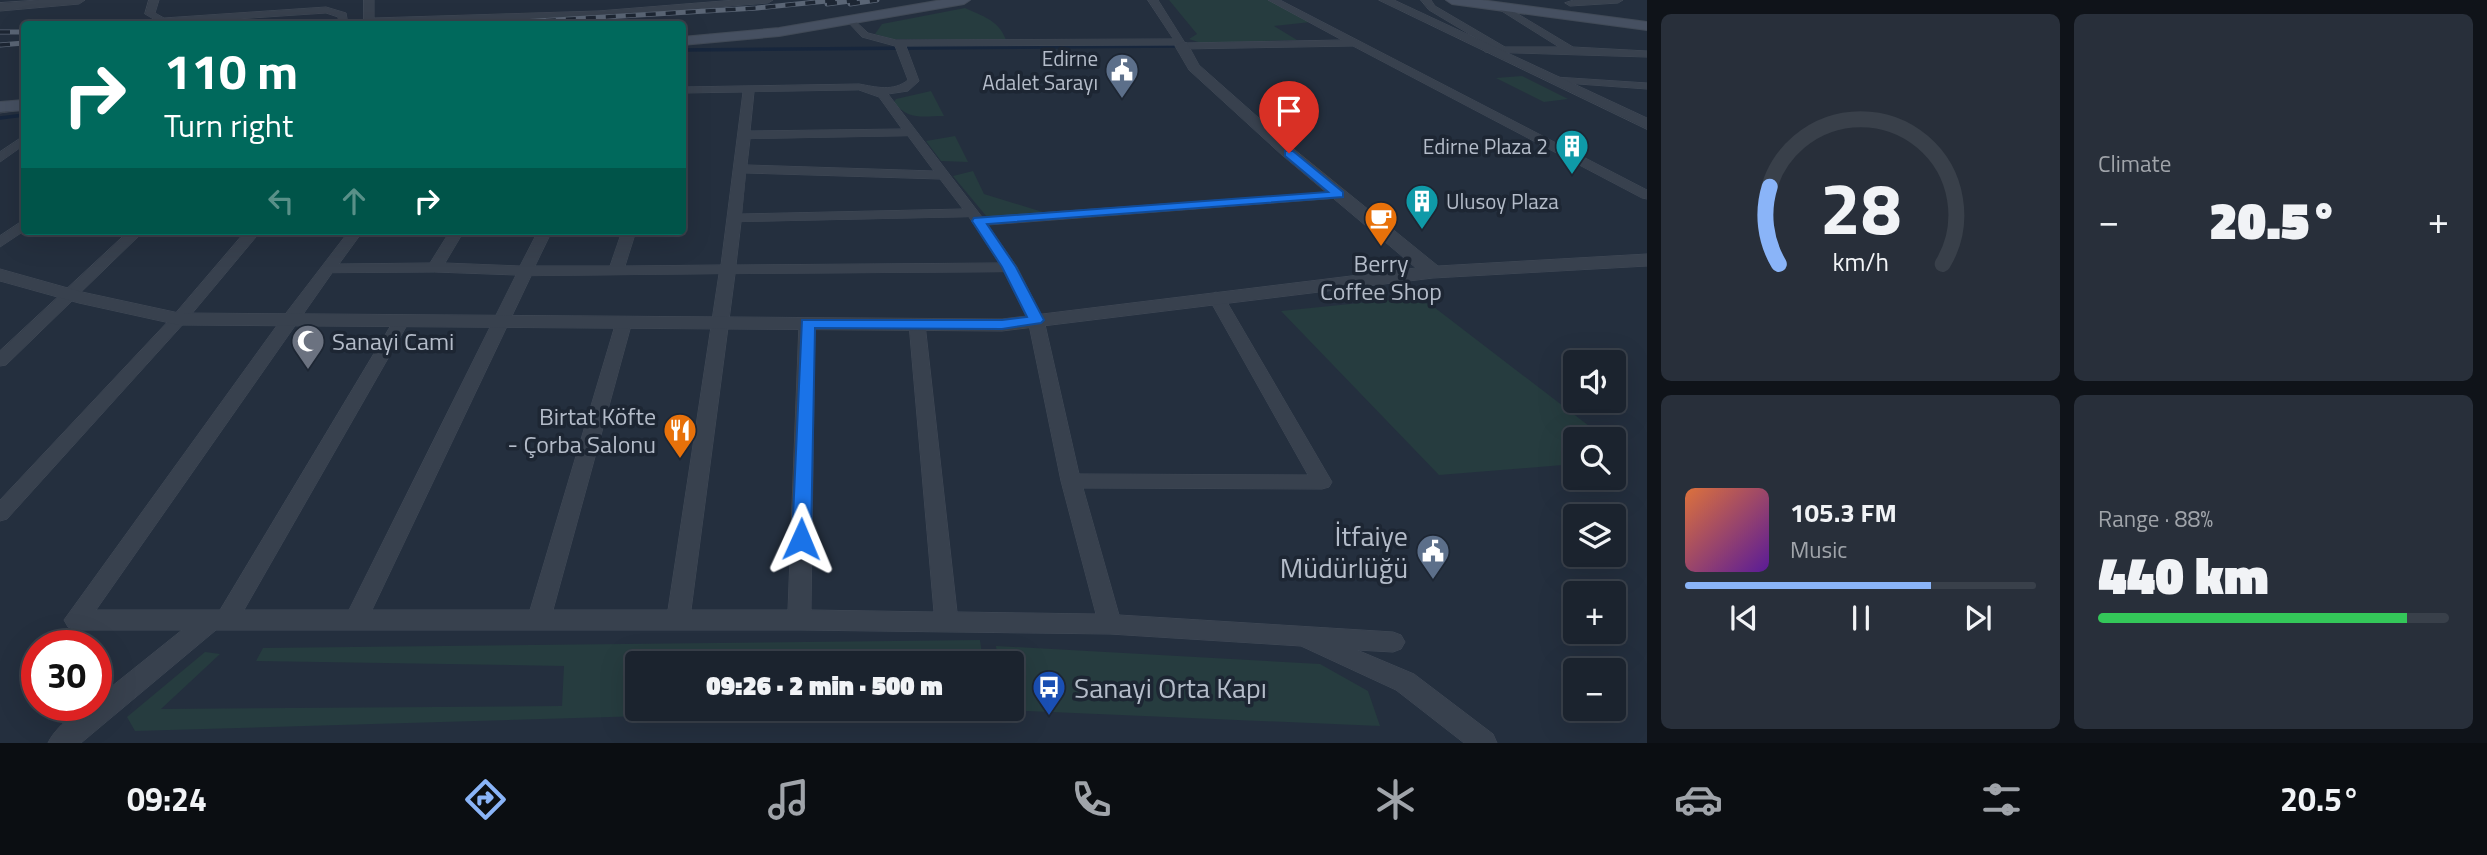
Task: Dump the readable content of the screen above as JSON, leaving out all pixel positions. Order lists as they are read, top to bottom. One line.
{"places":{"public building":["Edirne Adalet Sarayı","İtfaiye Müdürlüğü"],"building":["Edirne Plaza 2","Ulusoy Plaza"],"cafe":["Berry Coffee Shop"],"mosque":["Sanayi Cami"],"restaurant":["Birtat Köfte - Çorba Salonu"],"bus stop":["Sanayi Orta Kapı"]},"page":{"tile":["Climate",["Range · 88%","440 km"]],"turn":["110 m","Turn right"],"heat":["−","20.5°","+"],"map_buttons":["+","−"],"song":["105.3 FM","Music"],"limit":"30","trip":"09:26 · 2 min · 500 m","tabs":["09:24","20.5°"],"gauge":["28","km/h"]}}
